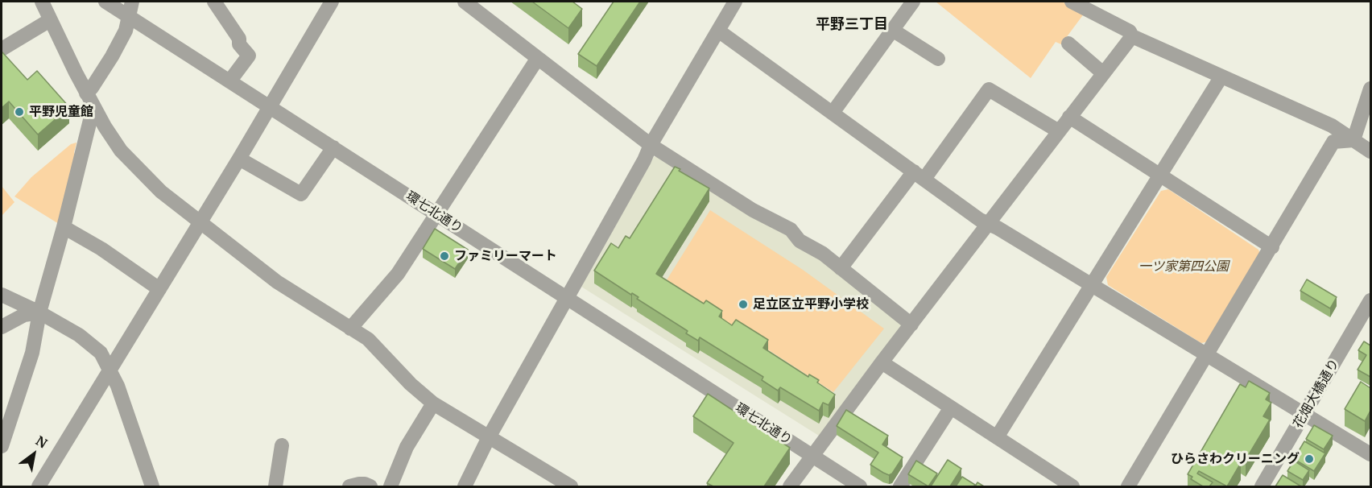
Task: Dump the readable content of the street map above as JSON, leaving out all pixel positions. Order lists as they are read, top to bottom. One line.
{"streets":{"street":["環七北通り","花畑大橋通り"]},"districts":["平野三丁目"],"parks":["一ツ家第四公園"],"places":["平野児童館","ファミリーマート","足立区立平野小学校","ひらさわクリーニング"],"north":"top right"}
